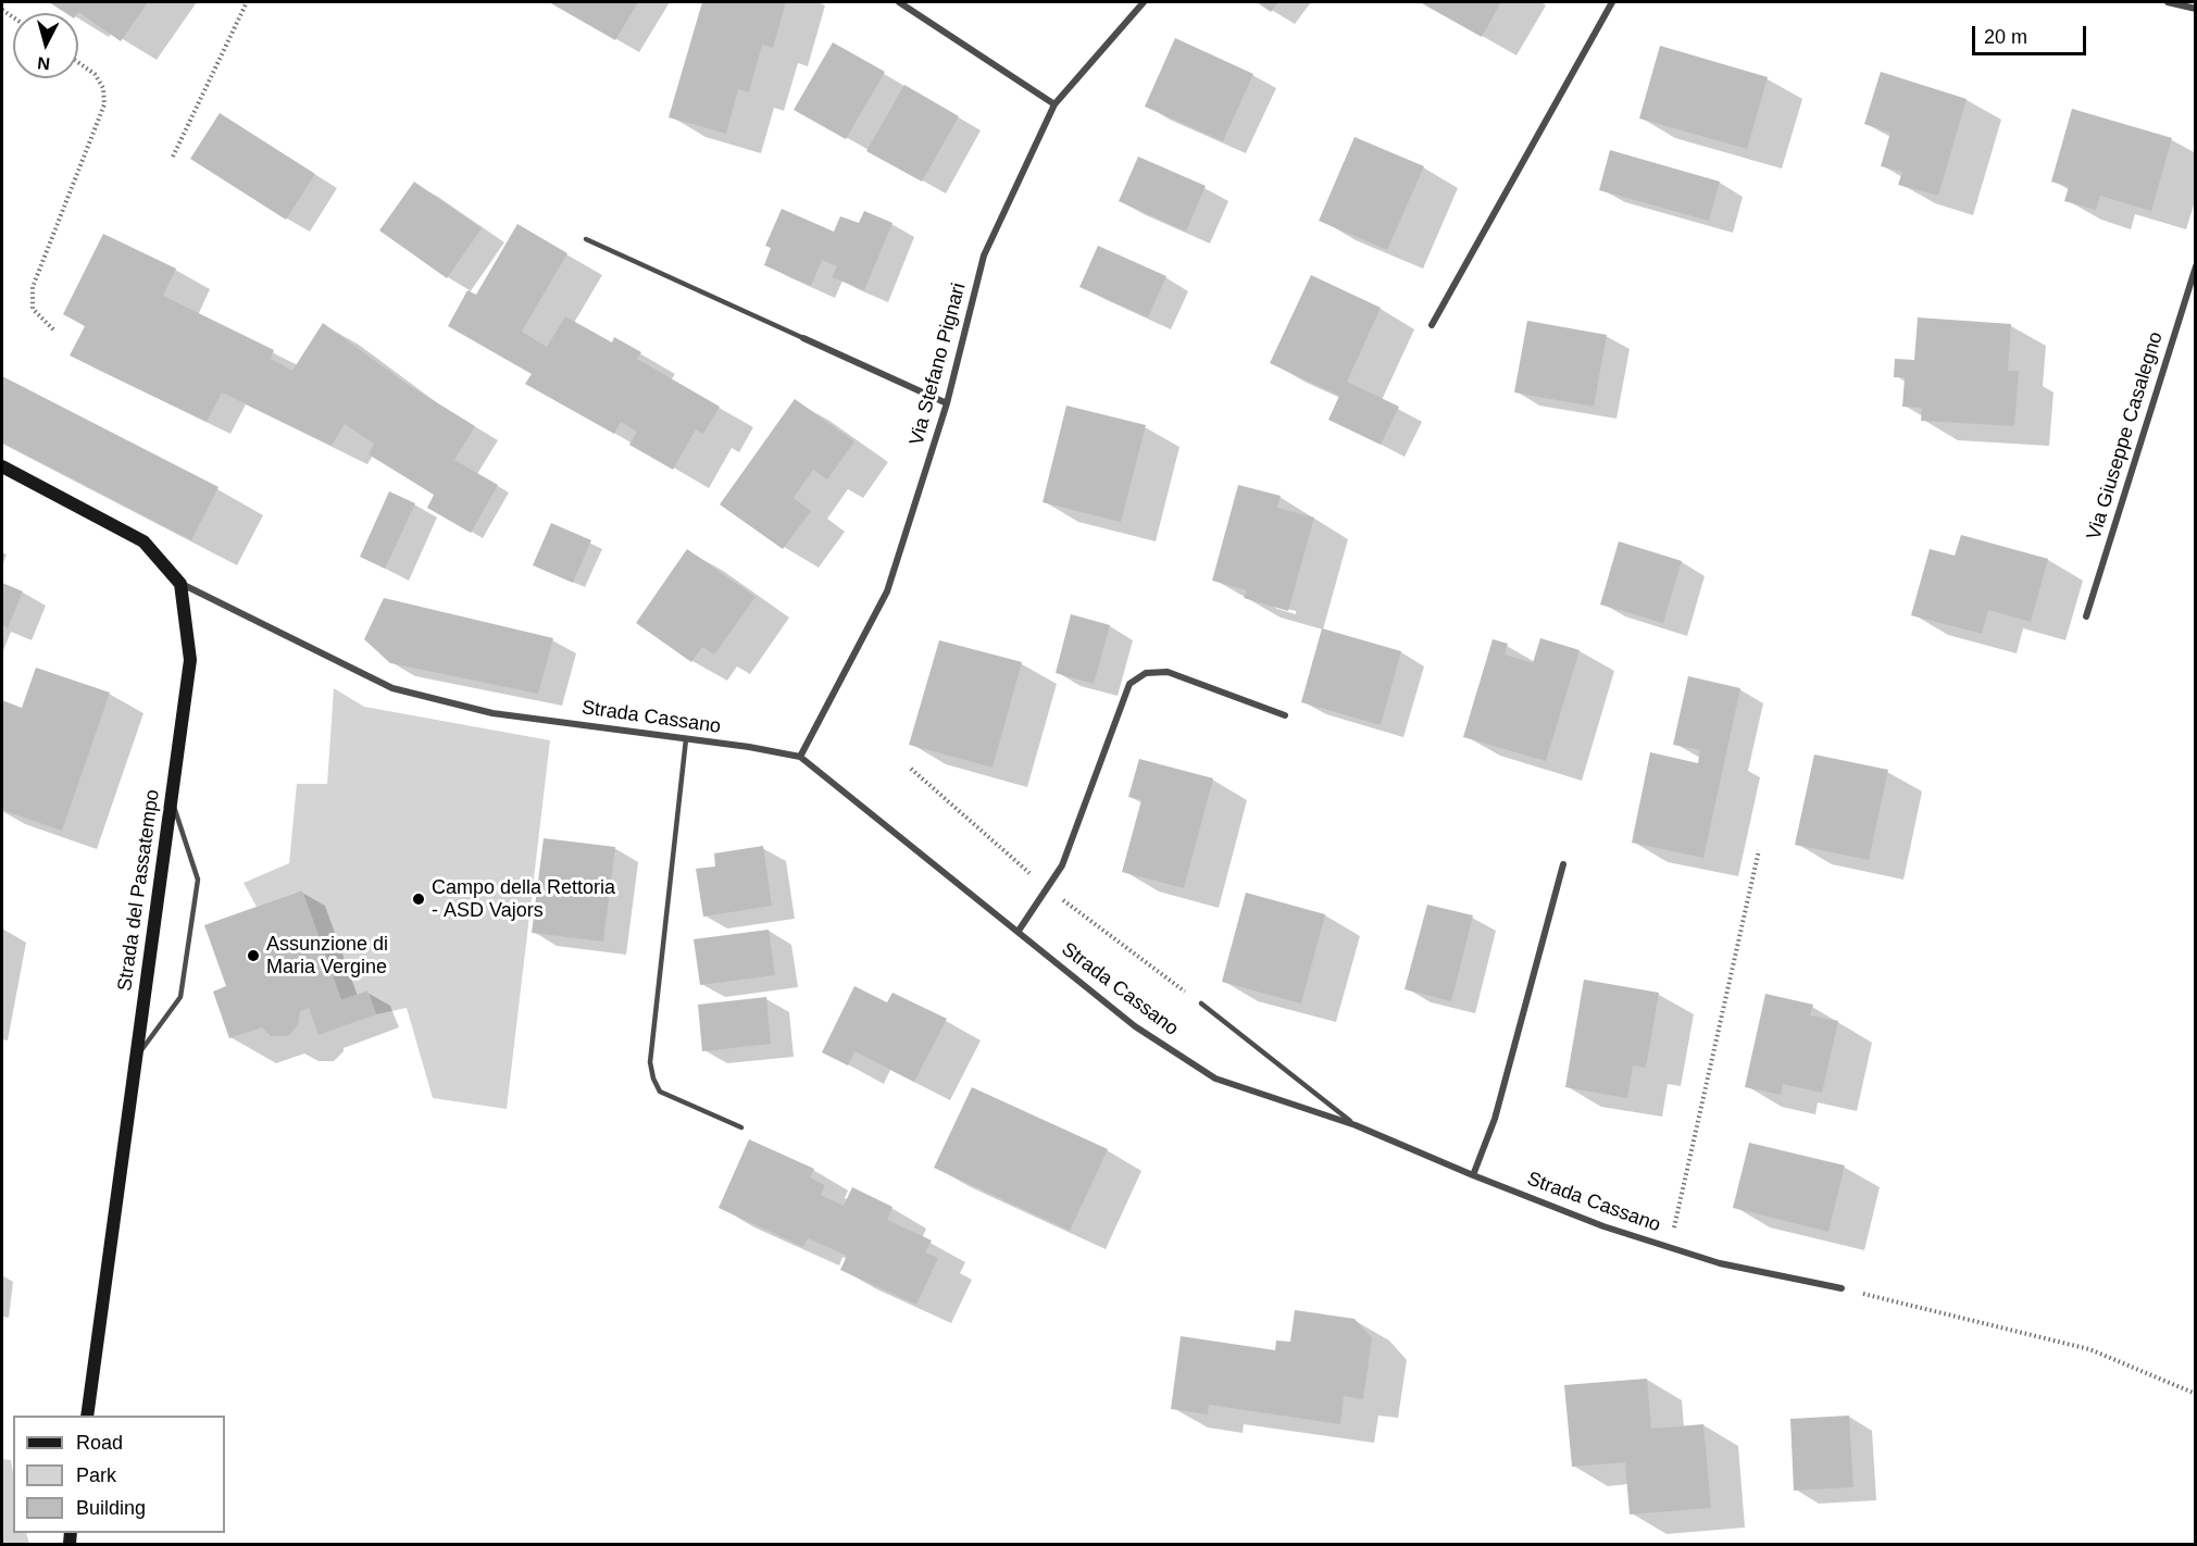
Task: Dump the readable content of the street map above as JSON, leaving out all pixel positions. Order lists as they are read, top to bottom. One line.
{"streets":{"street":["Via Stefano Pignari","Via Giuseppe Casalegno","Strada Cassano","Strada del Passatempo"]},"crossings":[["Via Stefano Pignari","Strada Cassano"],["Strada Cassano","Strada del Passatempo"]],"places":["Campo della Rettoria - ASD Vajors","Assunzione di Maria Vergine"],"legend":["Road","Park","Building"],"scale_bar":"20 m","north":"bottom"}
